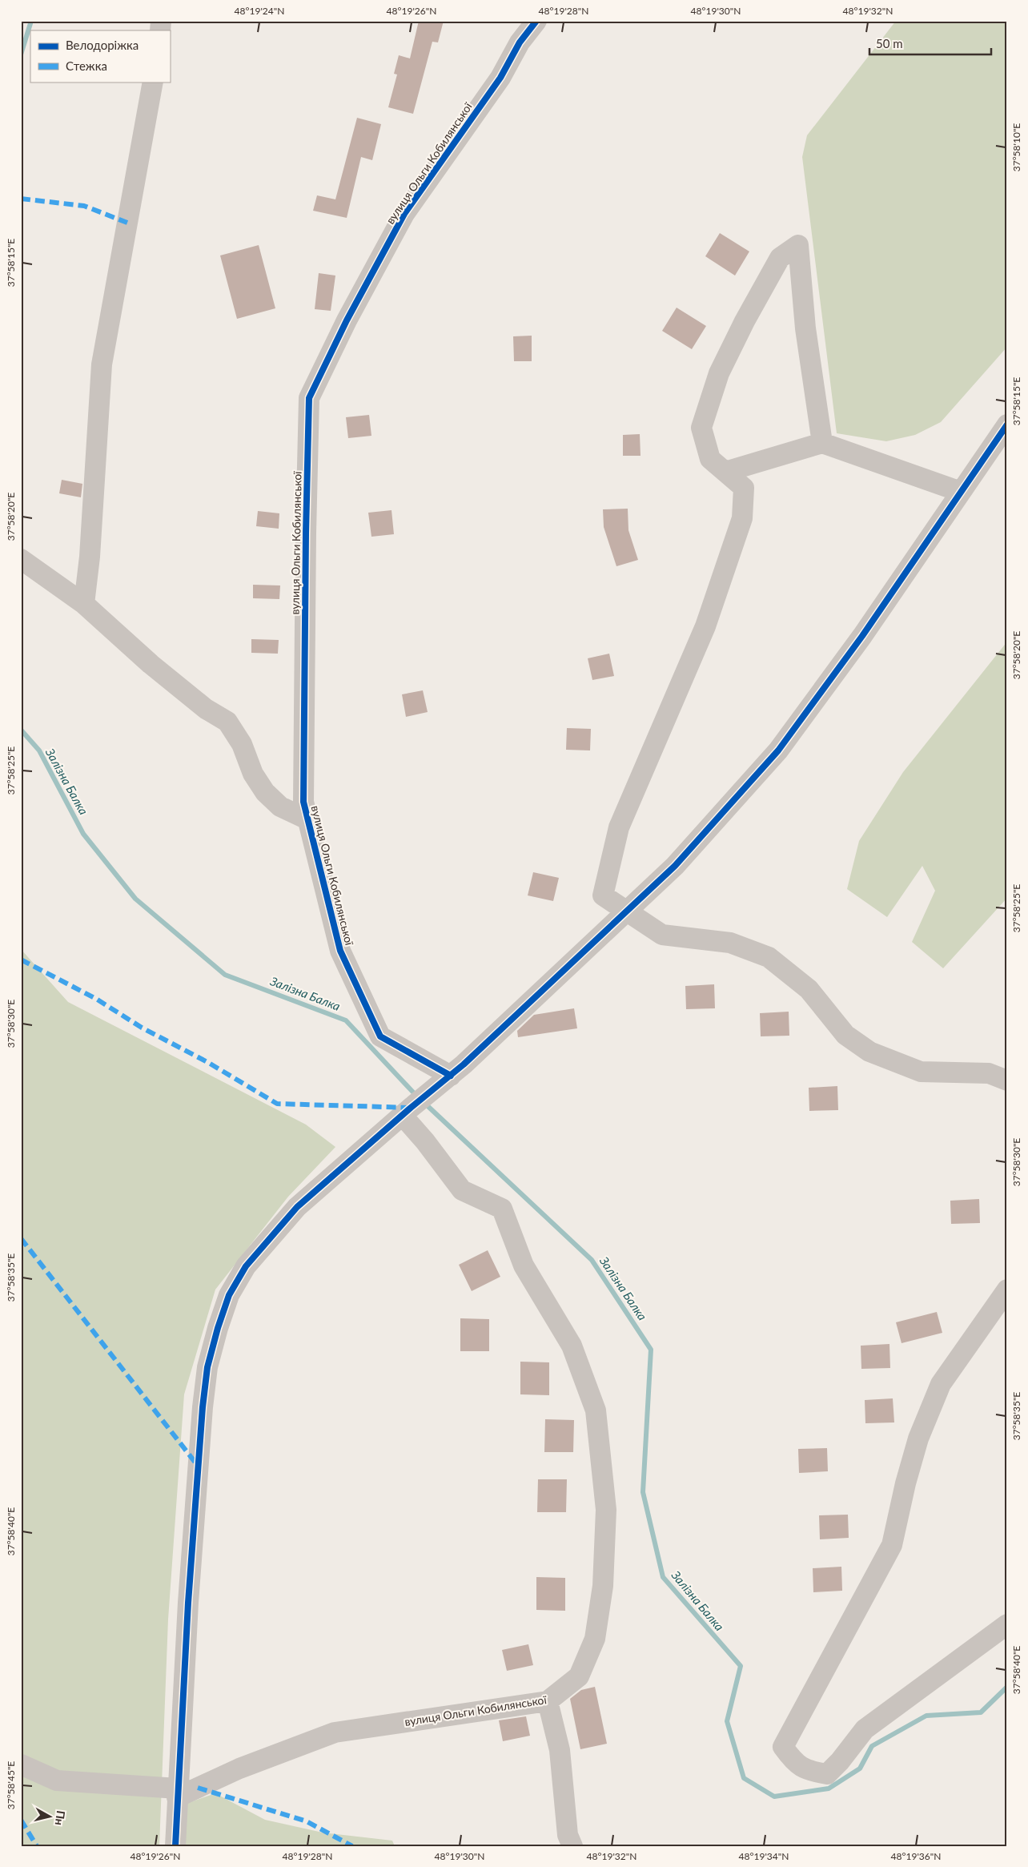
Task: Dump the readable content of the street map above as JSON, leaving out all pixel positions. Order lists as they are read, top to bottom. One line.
{"streets":{"street":["вулиця Ольги Кобилянської"]},"water":["Залізна Балка"],"legend":["Велодоріжка","Стежка"],"scale_bar":"50 m","north":"right","coordinates":["48°19'24\"N","48°19'26\"N","48°19'28\"N","48°19'30\"N","48°19'32\"N","37°58'10\"E","37°58'15\"E","37°58'20\"E","37°58'25\"E","37°58'30\"E","37°58'35\"E","37°58'40\"E","37°58'45\"E","48°19'34\"N","48°19'36\"N"]}
